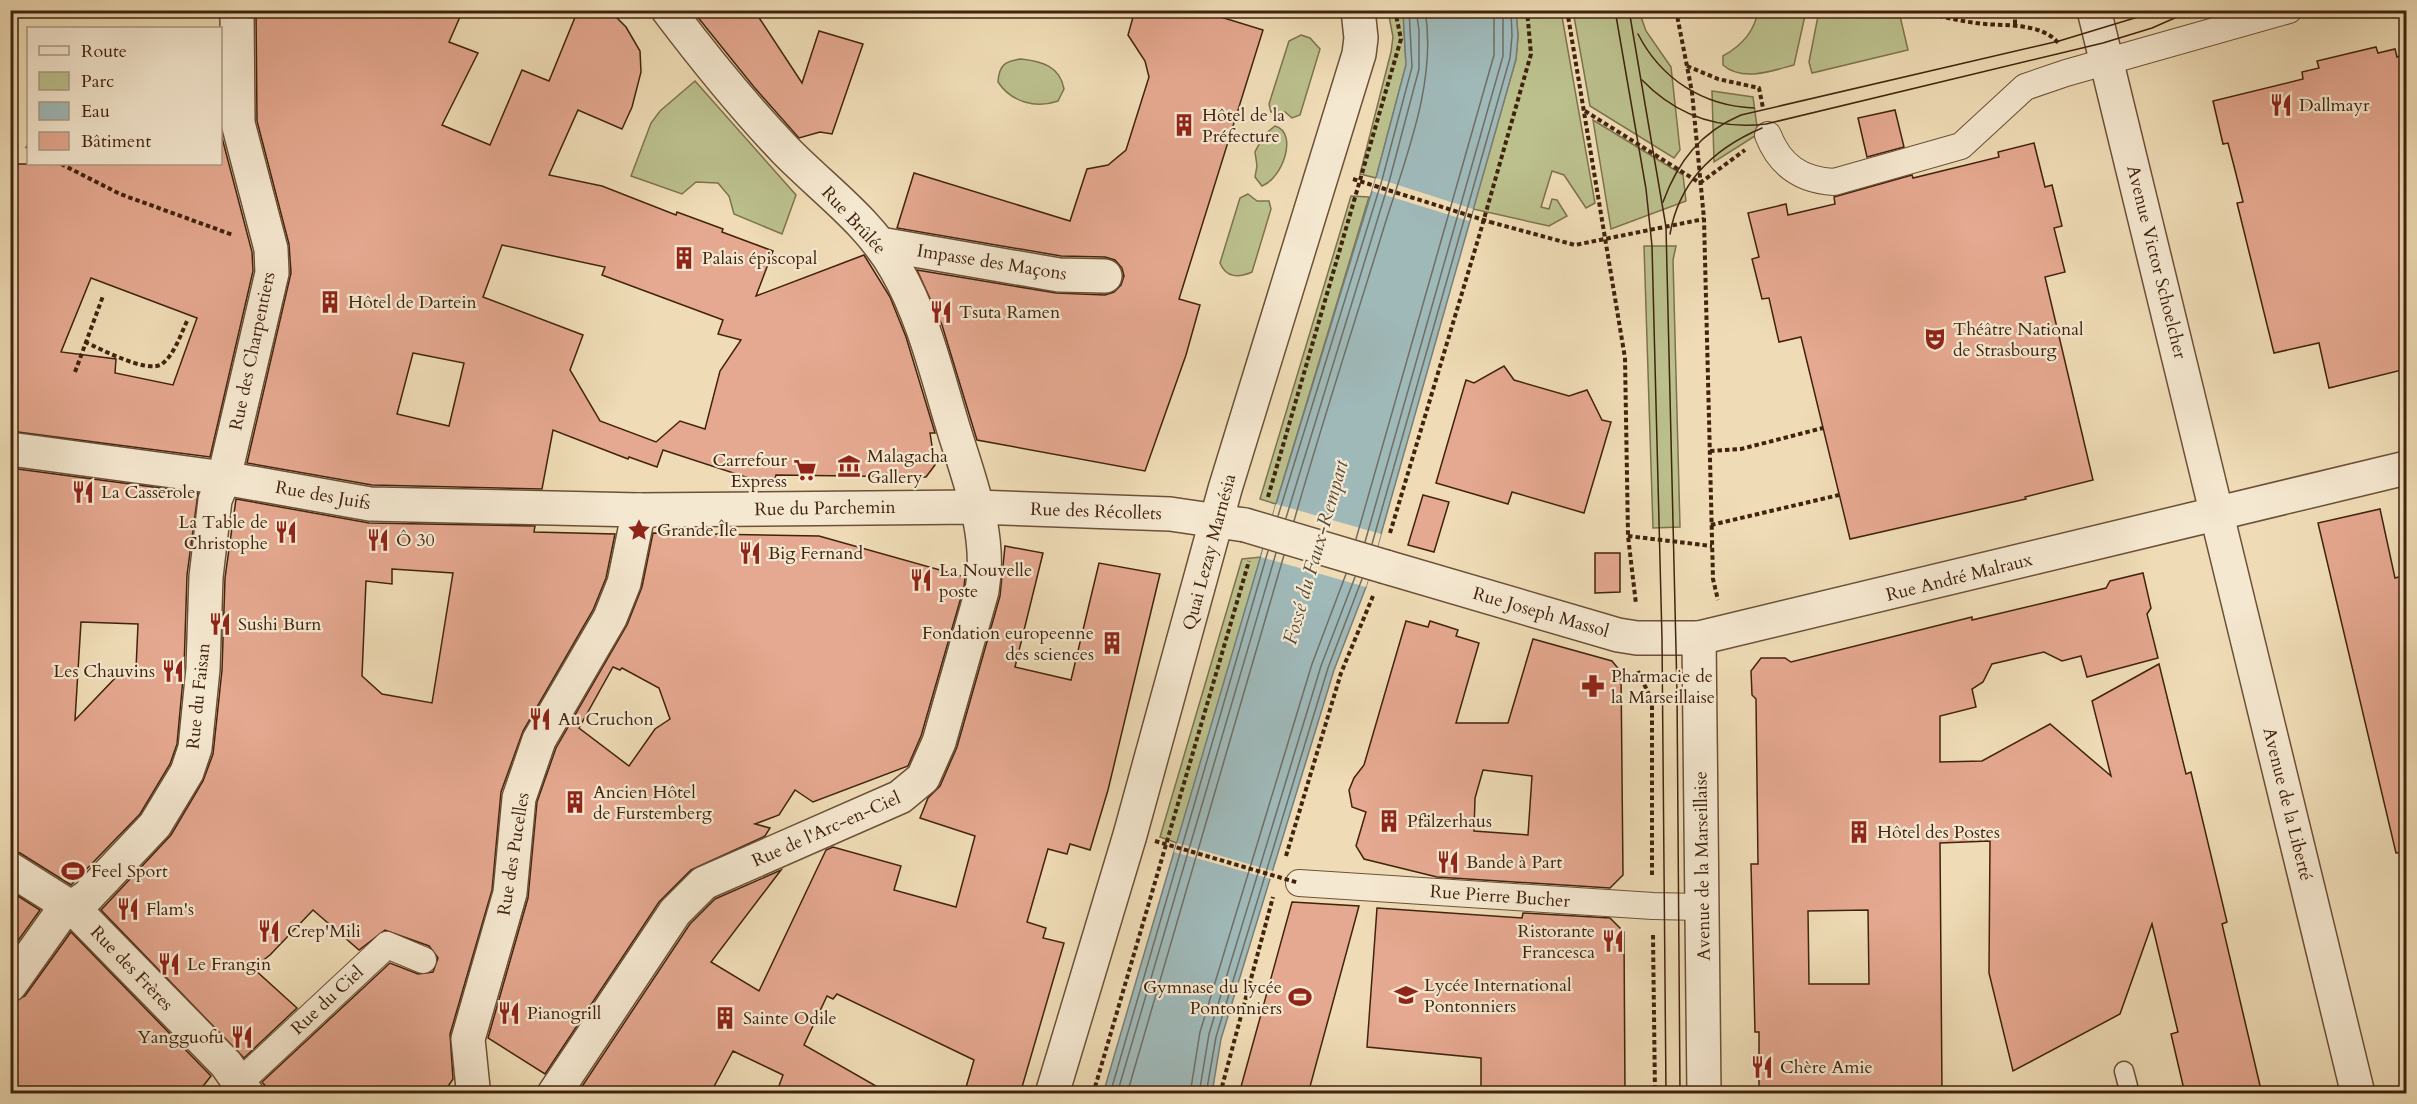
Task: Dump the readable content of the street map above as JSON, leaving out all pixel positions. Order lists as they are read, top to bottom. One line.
{"streets":{"street":["Rue Brûlée","Impasse des Maçons","Avenue Victor Schoelcher","Rue des Charpentiers","Rue des Juifs","Rue du Parchemin","Rue des Récollets","Quai Lezay Marnésia","Rue André Malraux","Rue Joseph Massol","Rue du Faisan","Avenue de la Liberté","Rue de l'Arc-en-Ciel","Rue des Pucelles","Avenue de la Marseillaise","Rue Pierre Bucher","Rue des Frères","Rue du Ciel"]},"crossings":[["Rue Brûlée","Impasse des Maçons"],["Rue Brûlée","Rue du Parchemin"],["Rue Brûlée","Rue des Récollets"],["Rue Brûlée","Rue de l'Arc-en-Ciel"],["Avenue Victor Schoelcher","Rue André Malraux"],["Avenue Victor Schoelcher","Avenue de la Liberté"],["Rue des Charpentiers","Rue des Juifs"],["Rue des Charpentiers","Rue du Faisan"],["Rue des Juifs","Rue du Parchemin"],["Rue des Juifs","Rue du Faisan"],["Rue des Juifs","Rue des Pucelles"],["Rue du Parchemin","Rue des Récollets"],["Rue du Parchemin","Rue de l'Arc-en-Ciel"],["Rue du Parchemin","Rue des Pucelles"],["Rue des Récollets","Quai Lezay Marnésia"],["Rue des Récollets","Rue Joseph Massol"],["Rue des Récollets","Rue de l'Arc-en-Ciel"],["Rue André Malraux","Rue Joseph Massol"],["Rue André Malraux","Avenue de la Liberté"],["Rue André Malraux","Avenue de la Marseillaise"],["Rue Joseph Massol","Avenue de la Marseillaise"],["Rue du Faisan","Rue des Frères"],["Avenue de la Marseillaise","Rue Pierre Bucher"],["Rue des Frères","Rue du Ciel"]],"water":["Fossé du Faux-Rempart"],"places":{"restaurant":["Dallmayr","Tsuta Ramen","La Casserole","La Table de Christophe","Ô 30","Big Fernand","La Nouvelle poste","Sushi Burn","Les Chauvins","Au Cruchon","Bande à Part","Flam's","Crep'Mili","Ristorante Francesca","Le Frangin","Pianogrill","Yangguofu","Chère Amie"],"building":["Hôtel de la Préfecture","Palais épiscopal","Hôtel de Dartein","Fondation europeenne des sciences","Ancien Hôtel de Furstemberg","Pfälzerhaus","Hôtel des Postes","Sainte Odile"],"theatre":["Théâtre National de Strasbourg"],"museum":["Malagacha Gallery"],"supermarket":["Carrefour Express"],"place":["Grande Île"],"pharmacy":["Pharmacie de la Marseillaise"],"sports":["Feel Sport","Gymnase du lycée Pontonniers"],"school or university":["Lycée International Pontonniers"]},"legend":["Route","Parc","Eau","Bâtiment"]}
